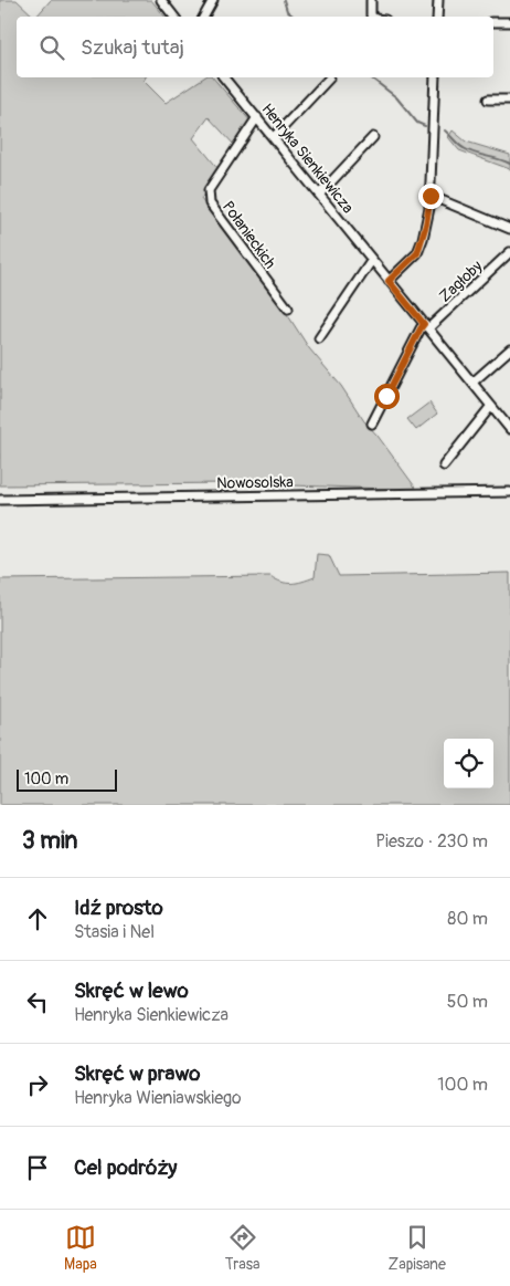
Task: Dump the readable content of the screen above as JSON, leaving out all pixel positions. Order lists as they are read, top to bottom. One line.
{"streets":{"street":["Henryka Sienkiewicza","Połanieckich","Zagłoby","Nowosolska"]},"crossings":[["Henryka Sienkiewicza","Połanieckich"],["Henryka Sienkiewicza","Zagłoby"]],"scale_bar":"100 m","page":{"search":"Szukaj tutaj","scale":"100 m","heading":["3 min","Pieszo · 230 m"],"list":[["Idź prosto","Stasia i Nel","80 m"],["Skręć w lewo","Henryka Sienkiewicza","50 m"],["Skręć w prawo","Henryka Wieniawskiego","100 m"],"Cel podróży"],"nav":["Mapa","Trasa","Zapisane"]}}
